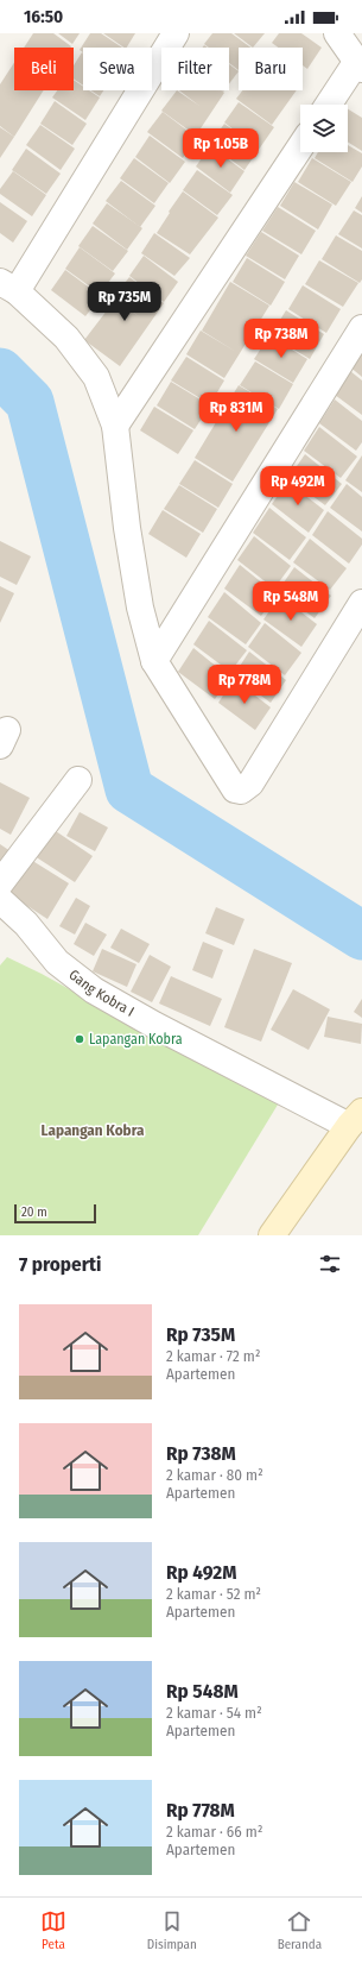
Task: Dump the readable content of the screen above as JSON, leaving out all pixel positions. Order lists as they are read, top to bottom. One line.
{"streets":{"street":["Gang Kobra I"]},"districts":["Lapangan Kobra"],"places":["Lapangan Kobra"],"scale_bar":"20 m","page":{"status":"16:50","chip":["Beli","Sewa","Filter","Baru"],"price":["Rp 1.05B","Rp 735M","Rp 738M","Rp 831M","Rp 492M","Rp 548M","Rp 778M"],"scale":"20 m","heading":"7 properti","list":[{"name":"Rp 735M","note":"2 kamar · 72 m² · Apartemen"},{"name":"Rp 738M","note":"2 kamar · 80 m² · Apartemen"},{"name":"Rp 492M","note":"2 kamar · 52 m² · Apartemen"},{"name":"Rp 548M","note":"2 kamar · 54 m² · Apartemen"},{"name":"Rp 778M","note":"2 kamar · 66 m² · Apartemen"}],"tabs":["Peta","Disimpan","Beranda"]}}
